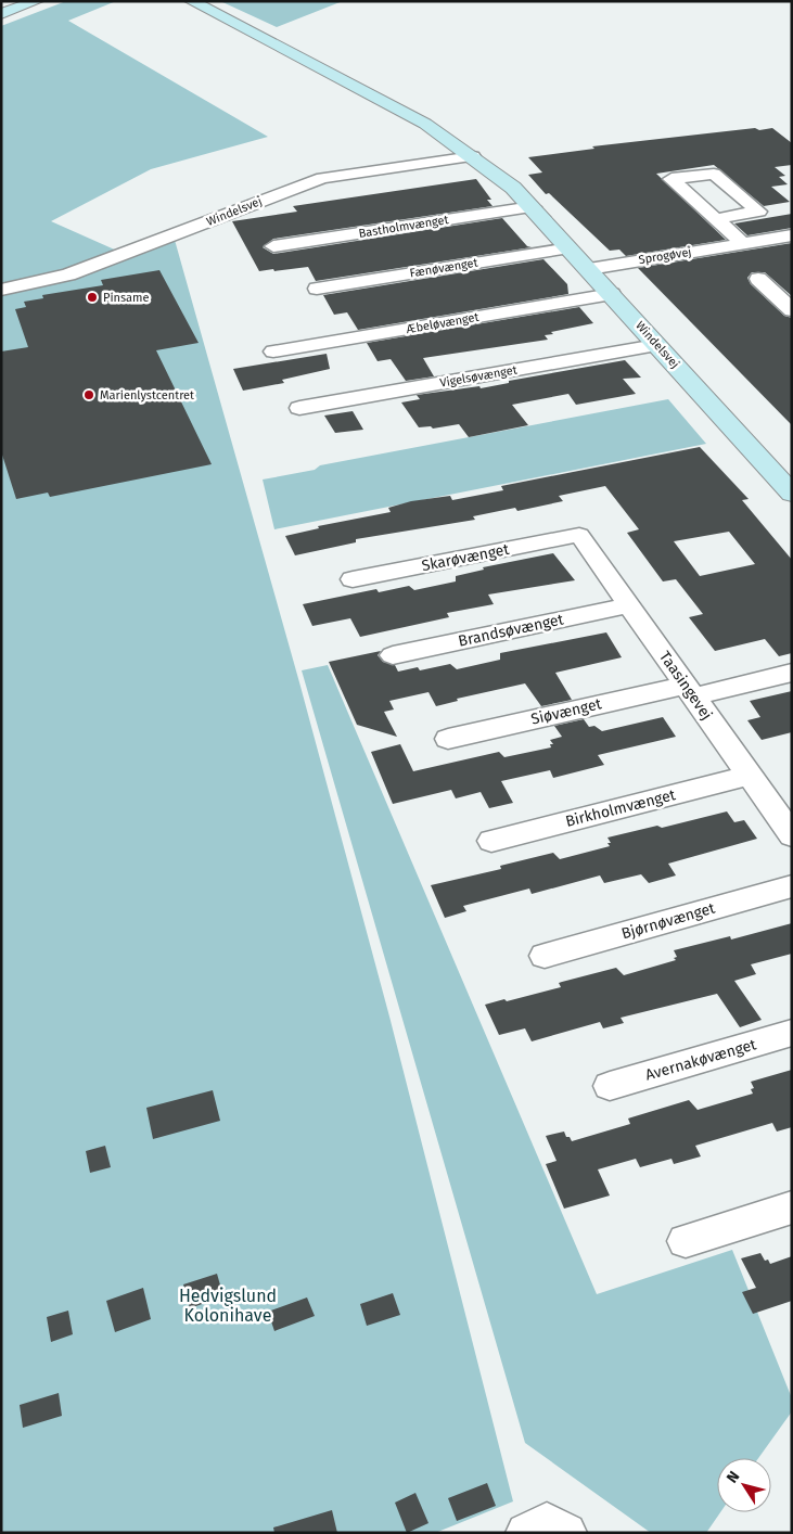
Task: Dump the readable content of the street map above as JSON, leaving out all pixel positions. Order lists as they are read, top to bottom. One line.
{"streets":{"street":["Windelsvej","Bastholmvænget","Sprogøvej","Fænøvænget","Æbeløvænget","Vigelsøvænget","Skarøvænget","Brandsøvænget","Taasingevej","Siøvænget","Birkholmvænget","Bjørnøvænget","Avernakøvænget"]},"crossings":[["Windelsvej","Bastholmvænget"],["Windelsvej","Sprogøvej"],["Windelsvej","Fænøvænget"],["Windelsvej","Æbeløvænget"],["Windelsvej","Vigelsøvænget"],["Skarøvænget","Taasingevej"],["Brandsøvænget","Taasingevej"],["Taasingevej","Siøvænget"],["Taasingevej","Birkholmvænget"]],"parks":["Hedvigslund Kolonihave"],"places":["Pinsame","Marienlystcentret"],"north":"top left"}
